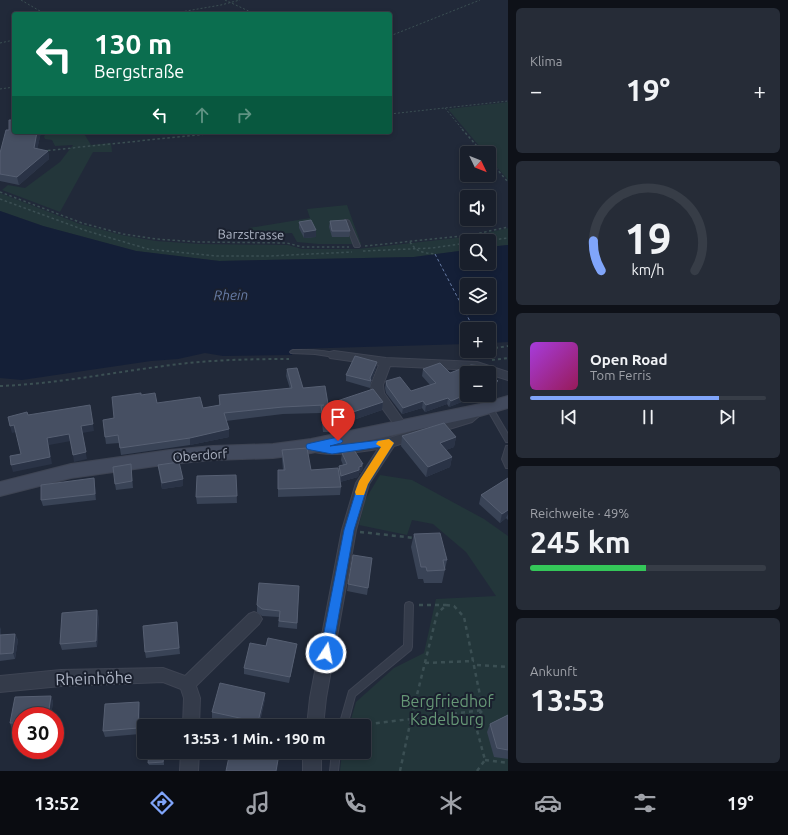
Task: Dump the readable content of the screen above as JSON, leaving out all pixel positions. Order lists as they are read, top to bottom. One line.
{"streets":{"main road":["Oberdorf"],"street":["Rheinhöhe"],"path":["Barzstrasse"]},"water":["Rhein"],"parks":["Bergfriedhof Kadelburg"],"north":"bottom right","page":{"tile":["Klima",["Reichweite · 49%","245 km"],["Ankunft","13:53"]],"turn":["130 m","Bergstraße"],"heat":["−","19°","+"],"map_buttons":["+","−"],"song":["Open Road","Tom Ferris"],"limit":"30","trip":"13:53 · 1 Min. · 190 m","tabs":["13:52","19°"],"gauge":["19","km/h"]}}
